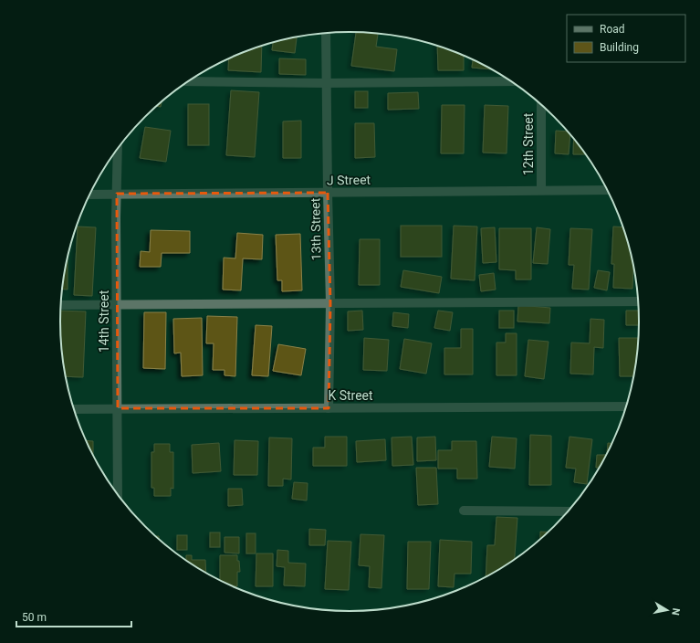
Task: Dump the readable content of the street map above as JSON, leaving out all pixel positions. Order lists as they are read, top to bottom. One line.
{"streets":{"street":["12th Street","J Street","13th Street","14th Street","K Street"]},"crossings":[["12th Street","J Street"],["J Street","13th Street"],["J Street","14th Street"],["13th Street","K Street"],["14th Street","K Street"]],"legend":["Road","Building"],"scale_bar":"50 m","north":"right"}
